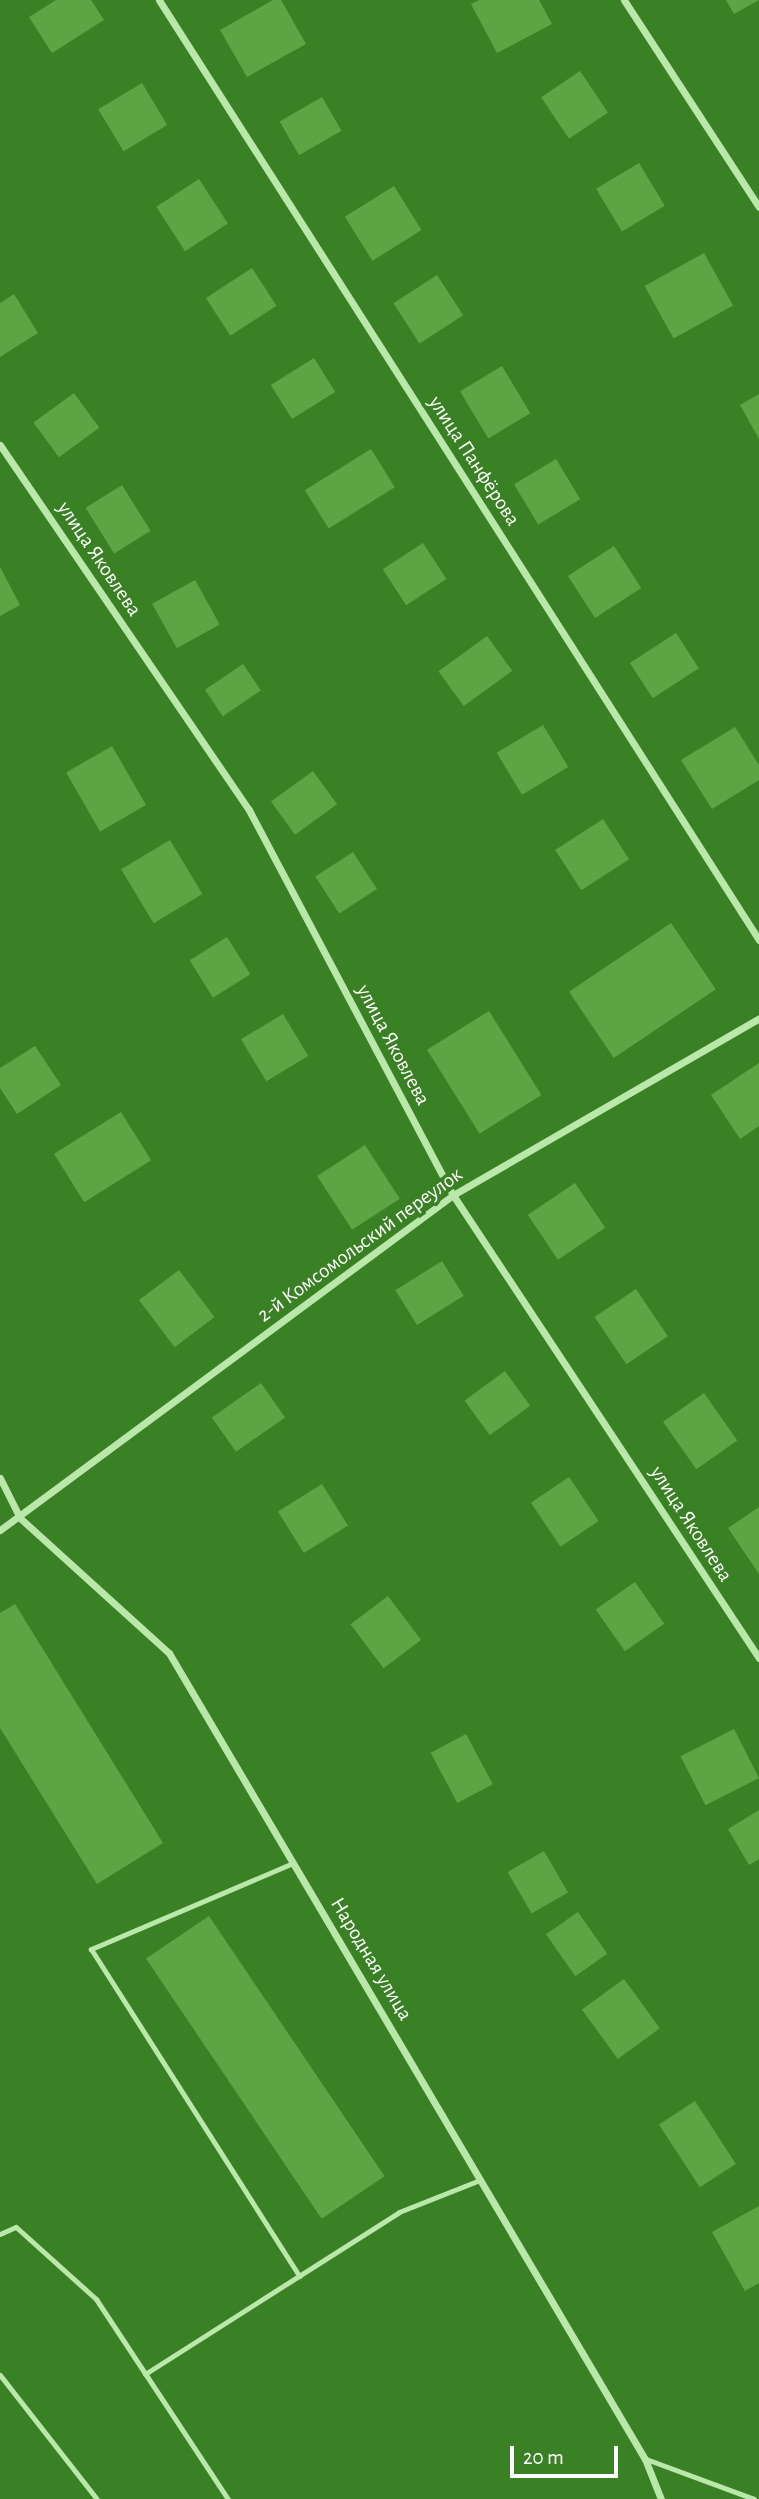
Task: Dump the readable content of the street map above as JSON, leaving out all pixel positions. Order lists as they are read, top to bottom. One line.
{"streets":{"street":["улица Панфёрова","улица Яковлева","2-й Комсомольский переулок","Народная улица"]},"crossings":[["улица Яковлева","2-й Комсомольский переулок"],["2-й Комсомольский переулок","Народная улица"]],"scale_bar":"20 m"}
